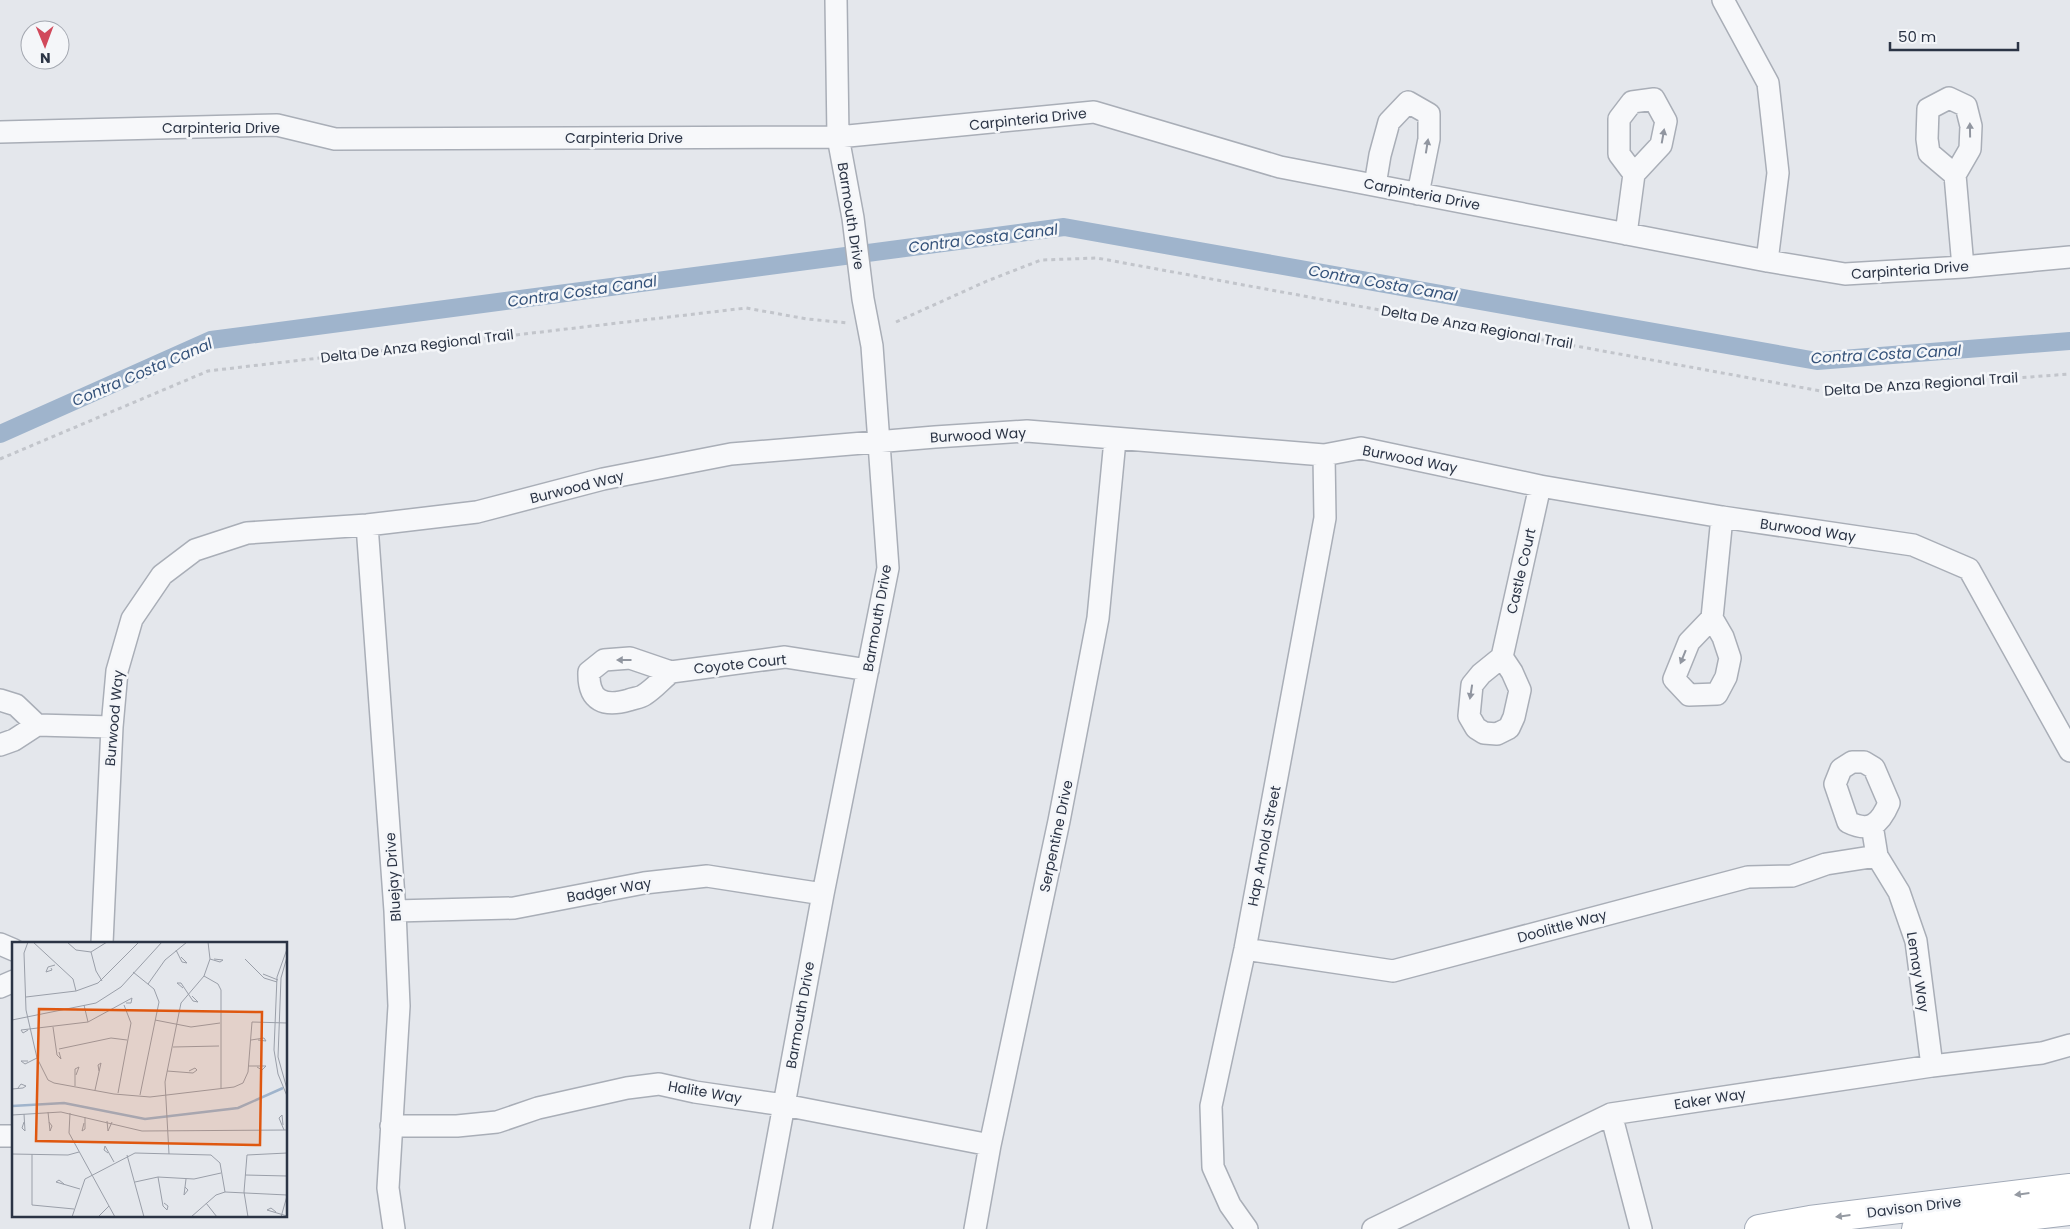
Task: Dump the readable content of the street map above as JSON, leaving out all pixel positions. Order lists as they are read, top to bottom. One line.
{"streets":{"main road":["Davison Drive"],"street":["Carpinteria Drive","Barmouth Drive","Burwood Way","Castle Court","Coyote Court","Serpentine Drive","Hap Arnold Street","Bluejay Drive","Badger Way","Doolittle Way","Lemay Way","Halite Way","Eaker Way"],"path":["Delta De Anza Regional Trail"]},"crossings":[["Carpinteria Drive","Barmouth Drive"],["Barmouth Drive","Burwood Way"],["Barmouth Drive","Coyote Court"],["Barmouth Drive","Badger Way"],["Barmouth Drive","Halite Way"],["Burwood Way","Castle Court"],["Burwood Way","Serpentine Drive"],["Burwood Way","Hap Arnold Street"],["Burwood Way","Bluejay Drive"],["Serpentine Drive","Halite Way"],["Hap Arnold Street","Doolittle Way"],["Bluejay Drive","Badger Way"],["Bluejay Drive","Halite Way"],["Doolittle Way","Lemay Way"],["Lemay Way","Eaker Way"]],"water":["Contra Costa Canal"],"scale_bar":"50 m","north":"bottom"}
